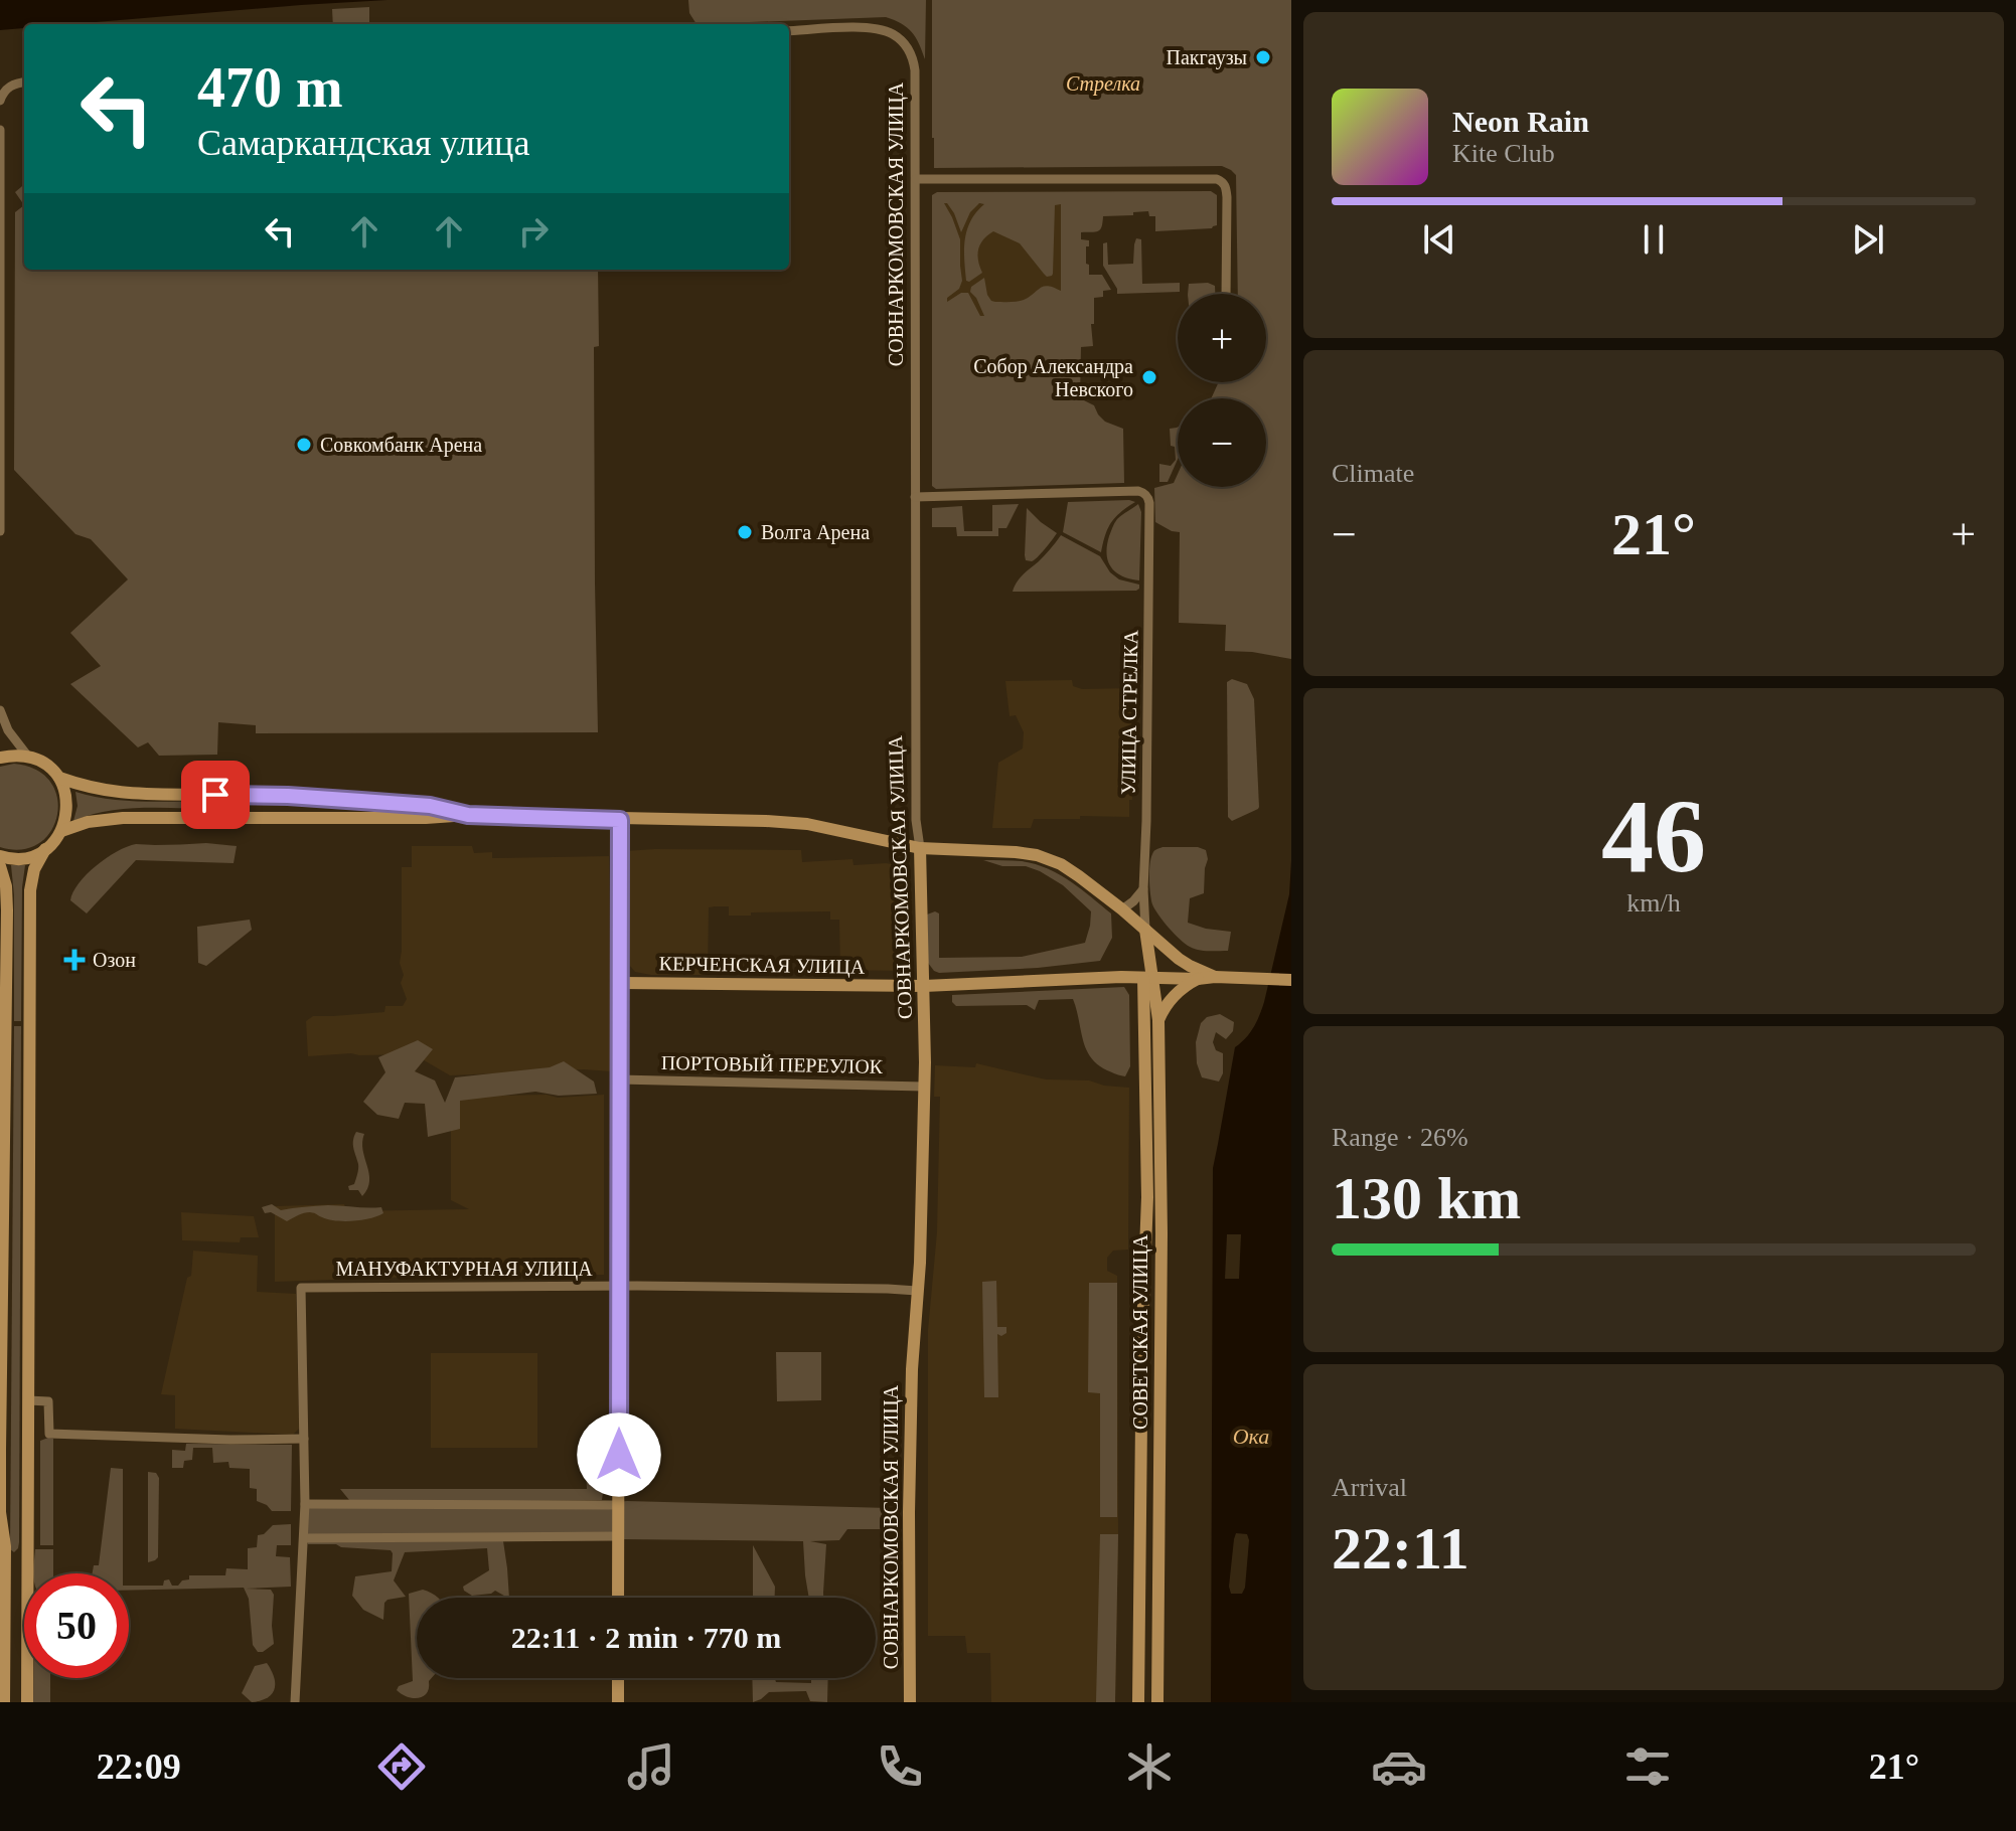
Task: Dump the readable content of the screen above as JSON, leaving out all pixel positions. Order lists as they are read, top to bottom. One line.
{"streets":{"main road":["СОВНАРКОМОВСКАЯ УЛИЦА","КЕРЧЕНСКАЯ УЛИЦА","СОВЕТСКАЯ УЛИЦА"],"street":["УЛИЦА СТРЕЛКА","ПОРТОВЫЙ ПЕРЕУЛОК","МАНУФАКТУРНАЯ УЛИЦА"]},"crossings":[["СОВНАРКОМОВСКАЯ УЛИЦА","УЛИЦА СТРЕЛКА"],["СОВНАРКОМОВСКАЯ УЛИЦА","КЕРЧЕНСКАЯ УЛИЦА"],["СОВНАРКОМОВСКАЯ УЛИЦА","ПОРТОВЫЙ ПЕРЕУЛОК"],["СОВНАРКОМОВСКАЯ УЛИЦА","МАНУФАКТУРНАЯ УЛИЦА"],["КЕРЧЕНСКАЯ УЛИЦА","СОВЕТСКАЯ УЛИЦА"]],"water":["Ока"],"parks":["Стрелка"],"places":{"other":["Пакгаузы","Собор Александра Невского","Совкомбанк Арена","Волга Арена"],"health":["Озон"]},"page":{"turn":["470 m","Самаркандская улица"],"song":["Neon Rain","Kite Club"],"map_buttons":["+","−"],"tile":["Climate",["46","km/h"],["Range · 26%","130 km"],["Arrival","22:11"]],"heat":["−","21°","+"],"limit":"50","trip":"22:11 · 2 min · 770 m","tabs":["22:09","21°"]}}
